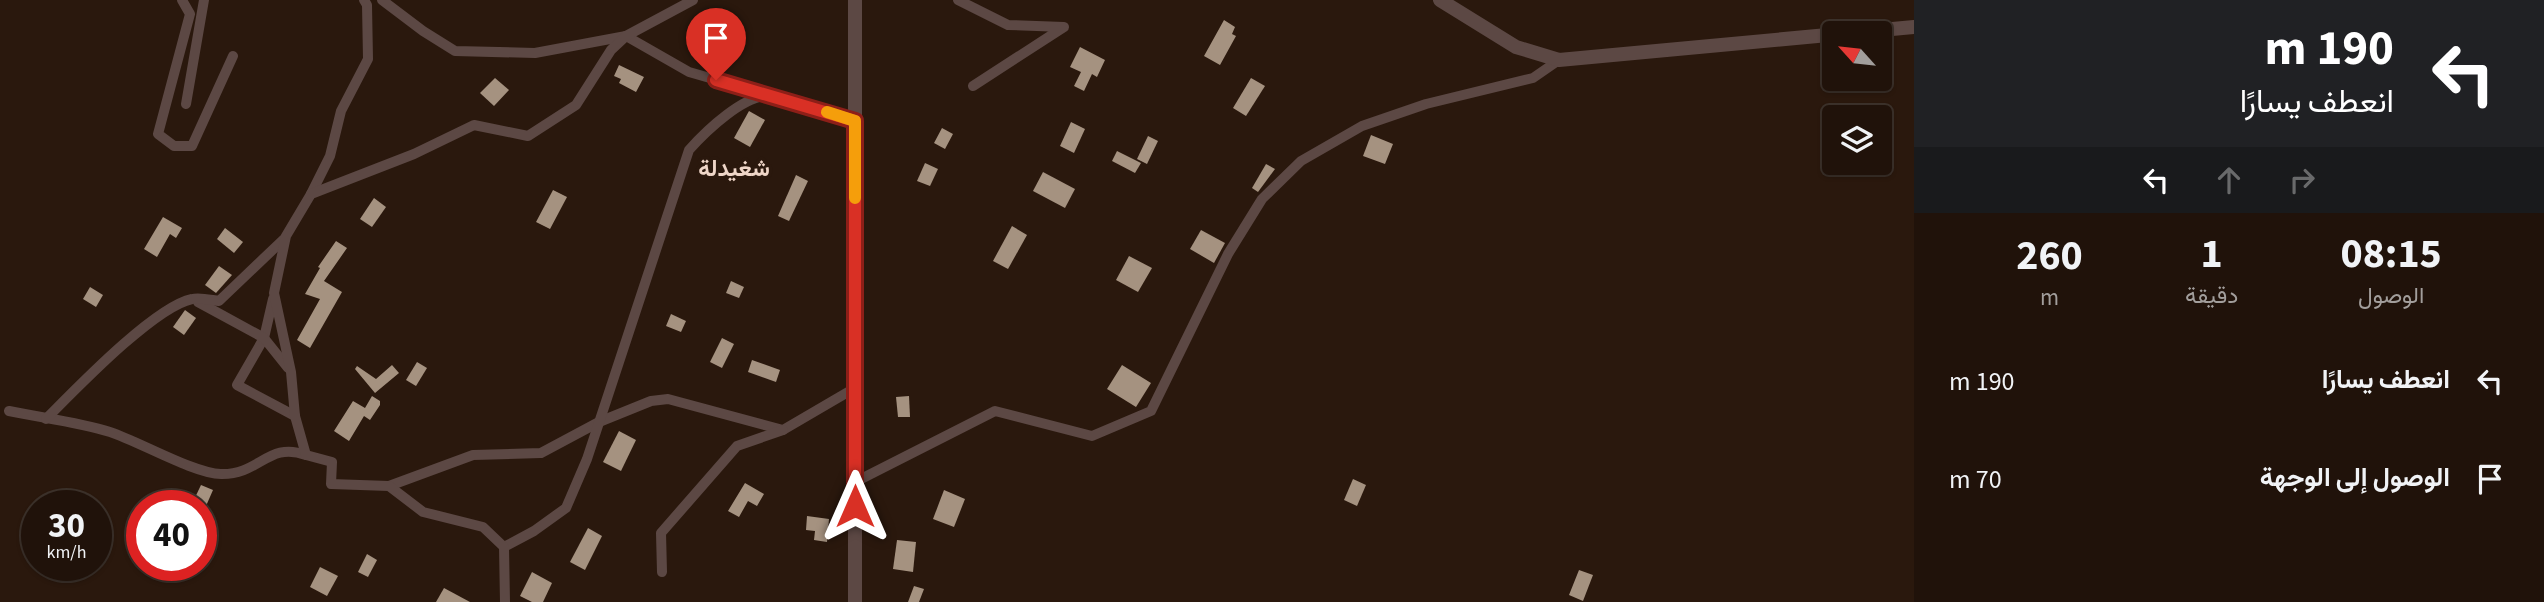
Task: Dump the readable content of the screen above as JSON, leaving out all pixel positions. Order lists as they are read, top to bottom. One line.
{"districts":["شغيدلة"],"north":"top left","page":{"turn":["190 m","انعطف يسارًا"],"eta":["08:15","الوصول","1","دقيقة","260","m"],"list":[{"name":"انعطف يسارًا","value":"190 m"},{"name":"الوصول إلى الوجهة","value":"70 m"}],"speed":"30 km/h","limit":"40"}}
